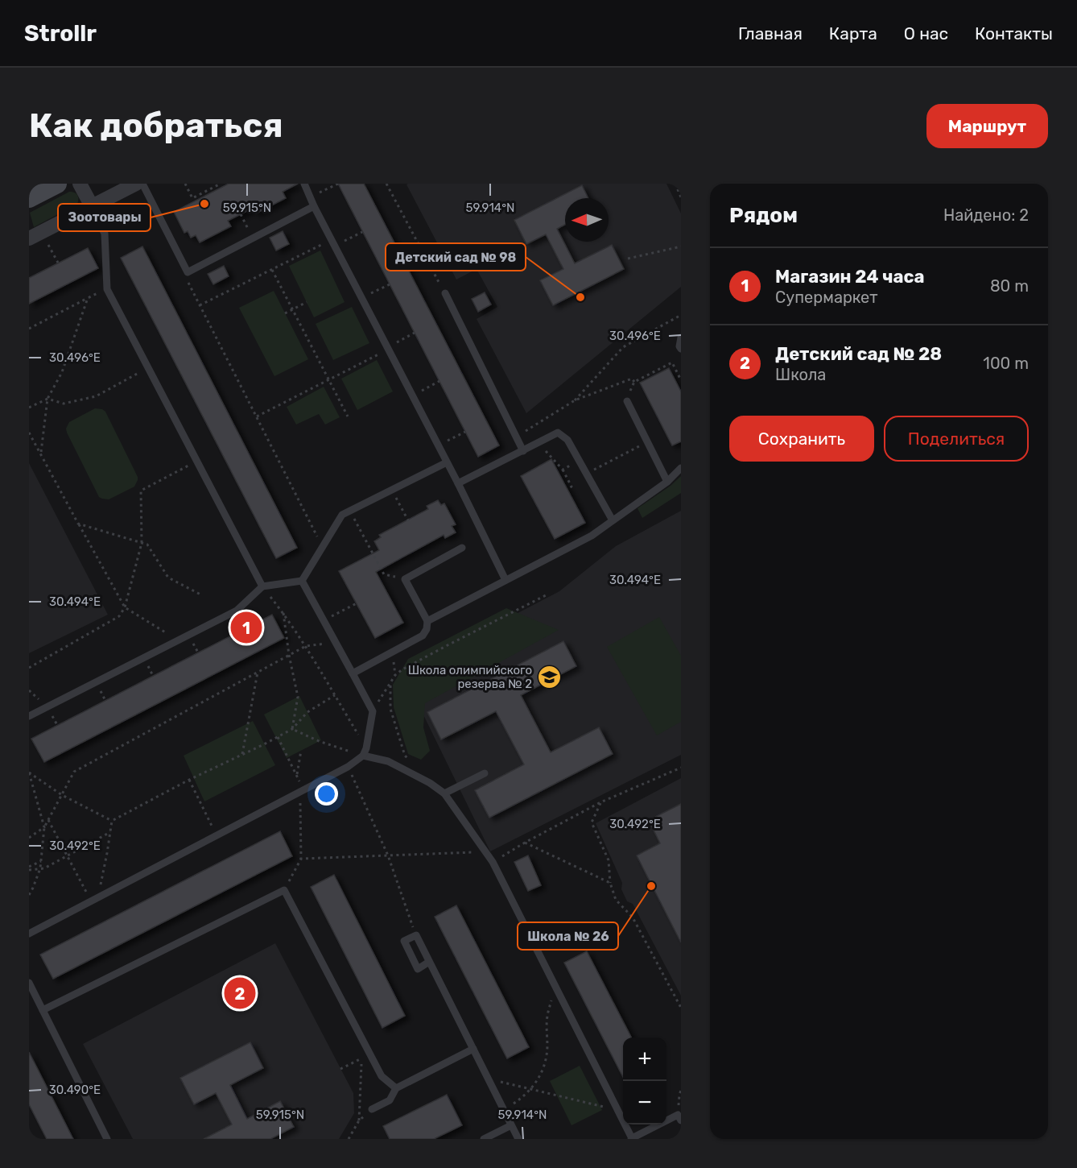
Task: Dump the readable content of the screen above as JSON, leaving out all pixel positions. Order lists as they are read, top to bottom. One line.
{"places":{"other":["Зоотовары","Детский сад № 98","Школа № 26"],"school or university":["Школа олимпийского резерва № 2"]},"north":"left","page":{"header":"Strollr","nav":["Главная","Карта","О нас","Контакты"],"buttons":["Маршрут",["Сохранить","Поделиться"]],"title":"Как добраться","heading":["Рядом","Найдено: 2"],"list":[{"mark":"1","name":"Магазин 24 часа","note":"Супермаркет","value":"80 m"},{"mark":"2","name":"Детский сад № 28","note":"Школа","value":"100 m"}],"pins":["1","2"],"map_buttons":["+","−"]},"coordinates":["59.915°N","59.914°N","30.496°E","30.494°E","30.492°E","30.490°E"]}
